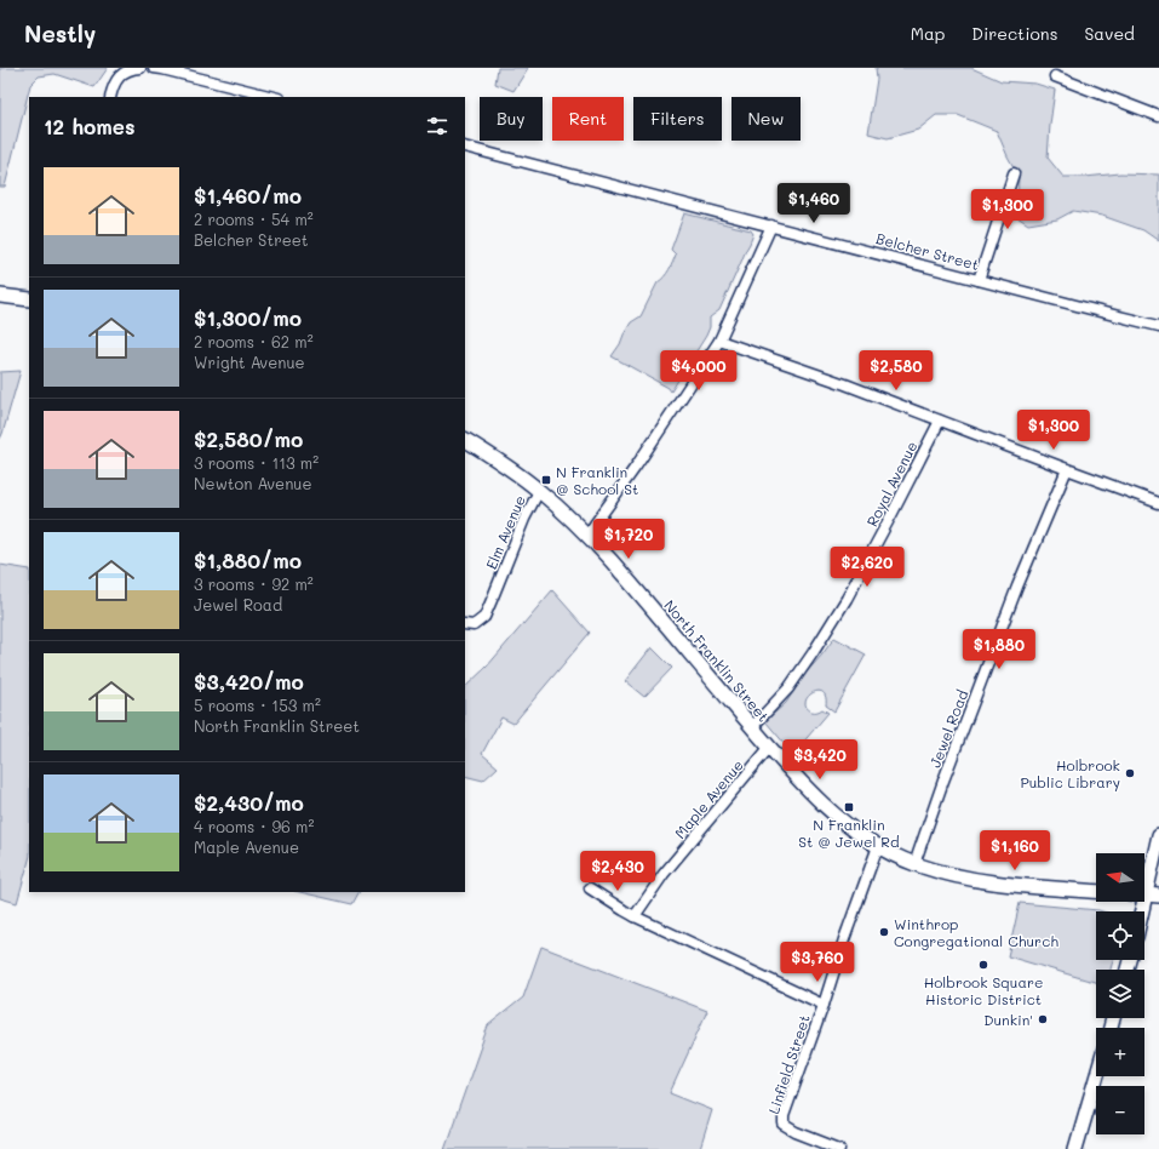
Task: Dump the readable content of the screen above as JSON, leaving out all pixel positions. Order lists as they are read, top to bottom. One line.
{"streets":{"main road":["North Franklin Street"],"street":["Belcher Street","Royal Avenue","Elm Avenue","Jewel Road","Maple Avenue","Linfield Street"]},"crossings":[["Royal Avenue","North Franklin Street"],["Elm Avenue","North Franklin Street"],["North Franklin Street","Jewel Road"],["North Franklin Street","Maple Avenue"],["North Franklin Street","Linfield Street"]],"places":{"transit":["N Franklin @ School St","N Franklin St @ Jewel Rd"],"other":["Holbrook Public Library","Winthrop Congregational Church","Holbrook Square Historic District","Dunkin'"]},"north":"left","page":{"header":"Nestly","nav":["Map","Directions","Saved"],"chip":["Buy","Rent","Filters","New"],"heading":"12 homes","list":[{"name":"$1,460/mo","note":"2 rooms · 54 m² · Belcher Street"},{"name":"$1,300/mo","note":"2 rooms · 62 m² · Wright Avenue"},{"name":"$2,580/mo","note":"3 rooms · 113 m² · Newton Avenue"},{"name":"$1,880/mo","note":"3 rooms · 92 m² · Jewel Road"},{"name":"$3,420/mo","note":"5 rooms · 153 m² · North Franklin Street"},{"name":"$2,430/mo","note":"4 rooms · 96 m² · Maple Avenue"}],"price":["$1,460","$1,300","$4,000","$2,580","$1,300","$1,720","$2,620","$1,880","$3,420","$1,160","$2,430","$3,760"],"map_buttons":["+","−"]}}
